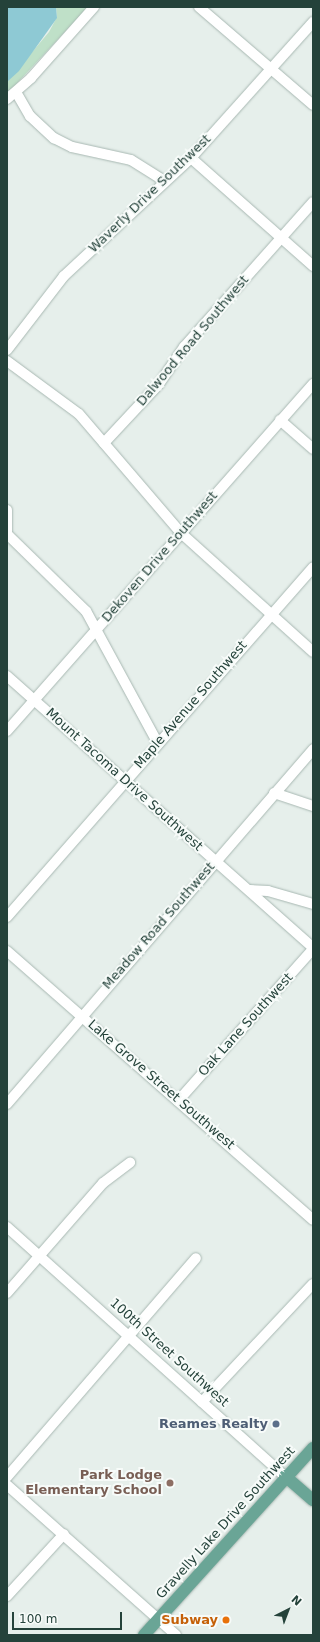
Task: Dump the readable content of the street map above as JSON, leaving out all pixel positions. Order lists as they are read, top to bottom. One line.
{"streets":{"main road":["100th Street Southwest","Gravelly Lake Drive Southwest"],"street":["Waverly Drive Southwest","Dalwood Road Southwest","Dekoven Drive Southwest","Maple Avenue Southwest","Mount Tacoma Drive Southwest","Meadow Road Southwest","Oak Lane Southwest","Lake Grove Street Southwest"]},"crossings":[["Dekoven Drive Southwest","Mount Tacoma Drive Southwest"],["Maple Avenue Southwest","Mount Tacoma Drive Southwest"],["Mount Tacoma Drive Southwest","Meadow Road Southwest"],["Mount Tacoma Drive Southwest","Oak Lane Southwest"],["Meadow Road Southwest","Lake Grove Street Southwest"],["Oak Lane Southwest","Lake Grove Street Southwest"],["100th Street Southwest","Gravelly Lake Drive Southwest"]],"places":["Reames Realty","Park Lodge Elementary School","Subway"],"scale_bar":"100 m","north":"top right"}
